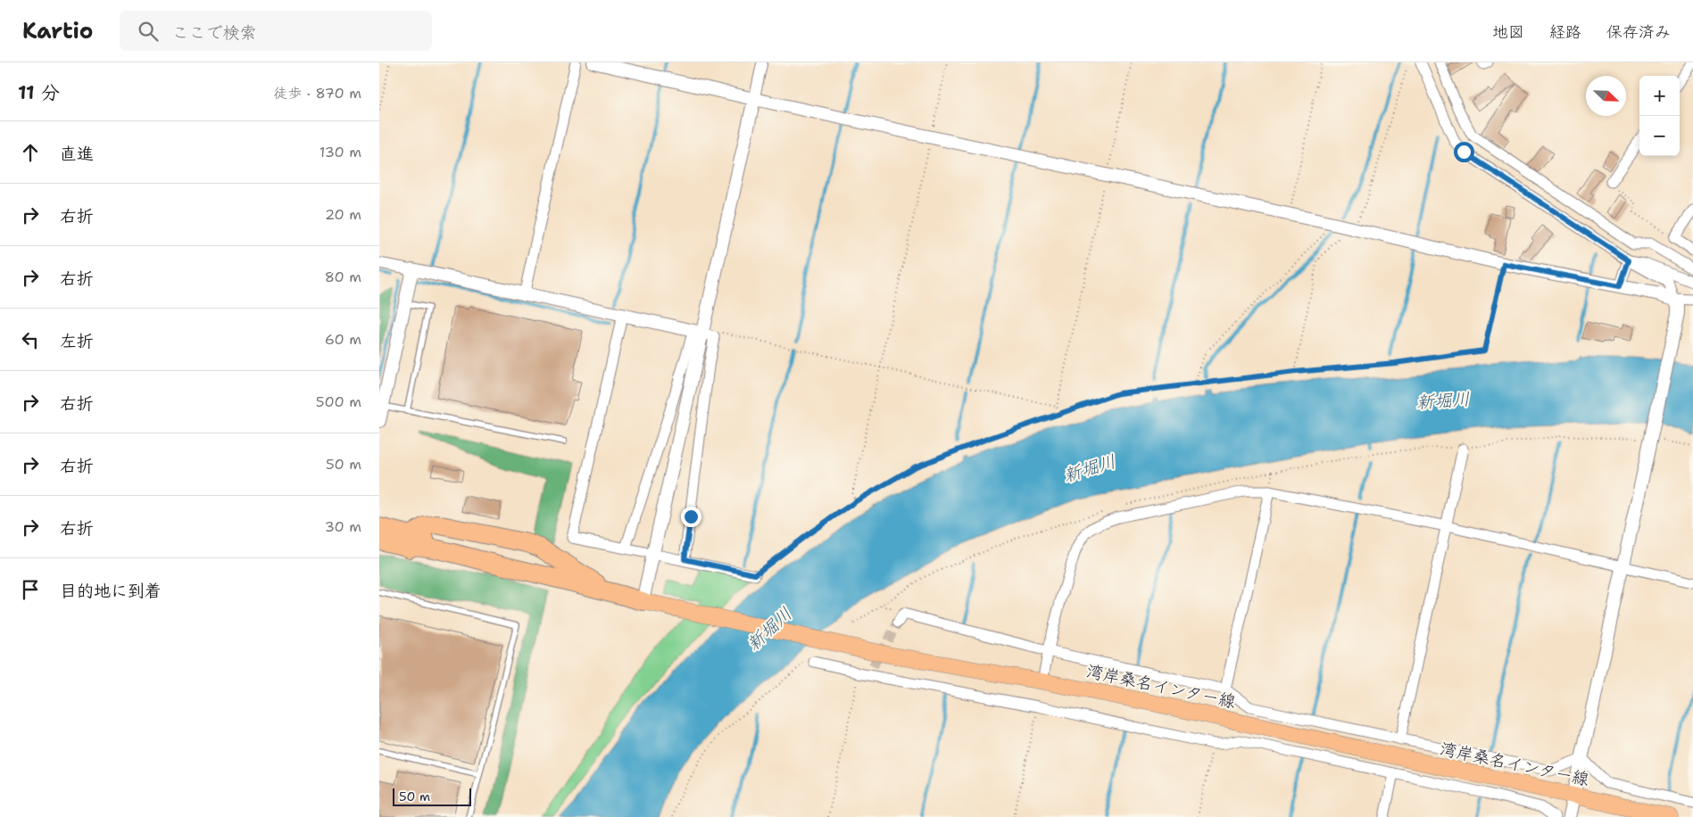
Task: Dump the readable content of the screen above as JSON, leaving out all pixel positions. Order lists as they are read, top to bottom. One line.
{"streets":{"main road":["湾岸桑名インター線"]},"water":["新堀川"],"scale_bar":"50 m","north":"bottom right","page":{"header":"Kartio","search":"ここで検索","nav":["地図","経路","保存済み"],"heading":["11 分","徒歩 · 870 m"],"map_buttons":["+","−"],"list":[["直進","130 m"],["右折","20 m"],["右折","80 m"],["左折","60 m"],["右折","500 m"],["右折","50 m"],["右折","30 m"],"目的地に到着"],"scale":"50 m"}}
